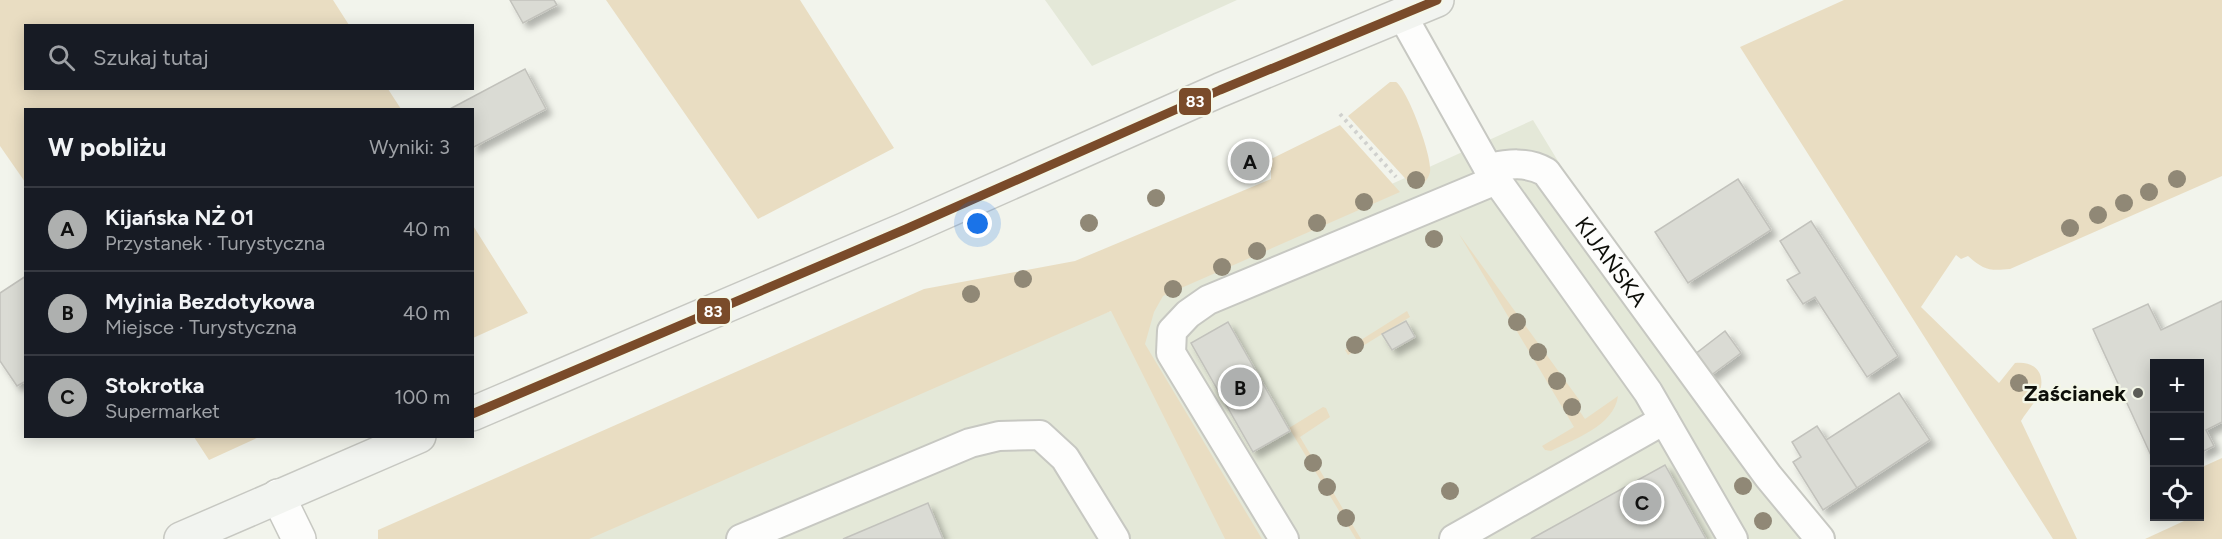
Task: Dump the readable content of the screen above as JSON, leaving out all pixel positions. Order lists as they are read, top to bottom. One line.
{"streets":{"lane":["KIJAŃSKA"]},"places":["Zaścianek"],"lines":["transit line 83"],"page":{"search":"Szukaj tutaj","heading":["W pobliżu","Wyniki: 3"],"pins":["A","B","C"],"list":[{"mark":"A","name":"Kijańska NŻ 01","note":"Przystanek · Turystyczna","value":"40 m"},{"mark":"B","name":"Myjnia Bezdotykowa","note":"Miejsce · Turystyczna","value":"40 m"},{"mark":"C","name":"Stokrotka","note":"Supermarket","value":"100 m"}],"map_buttons":["+","−"]}}
